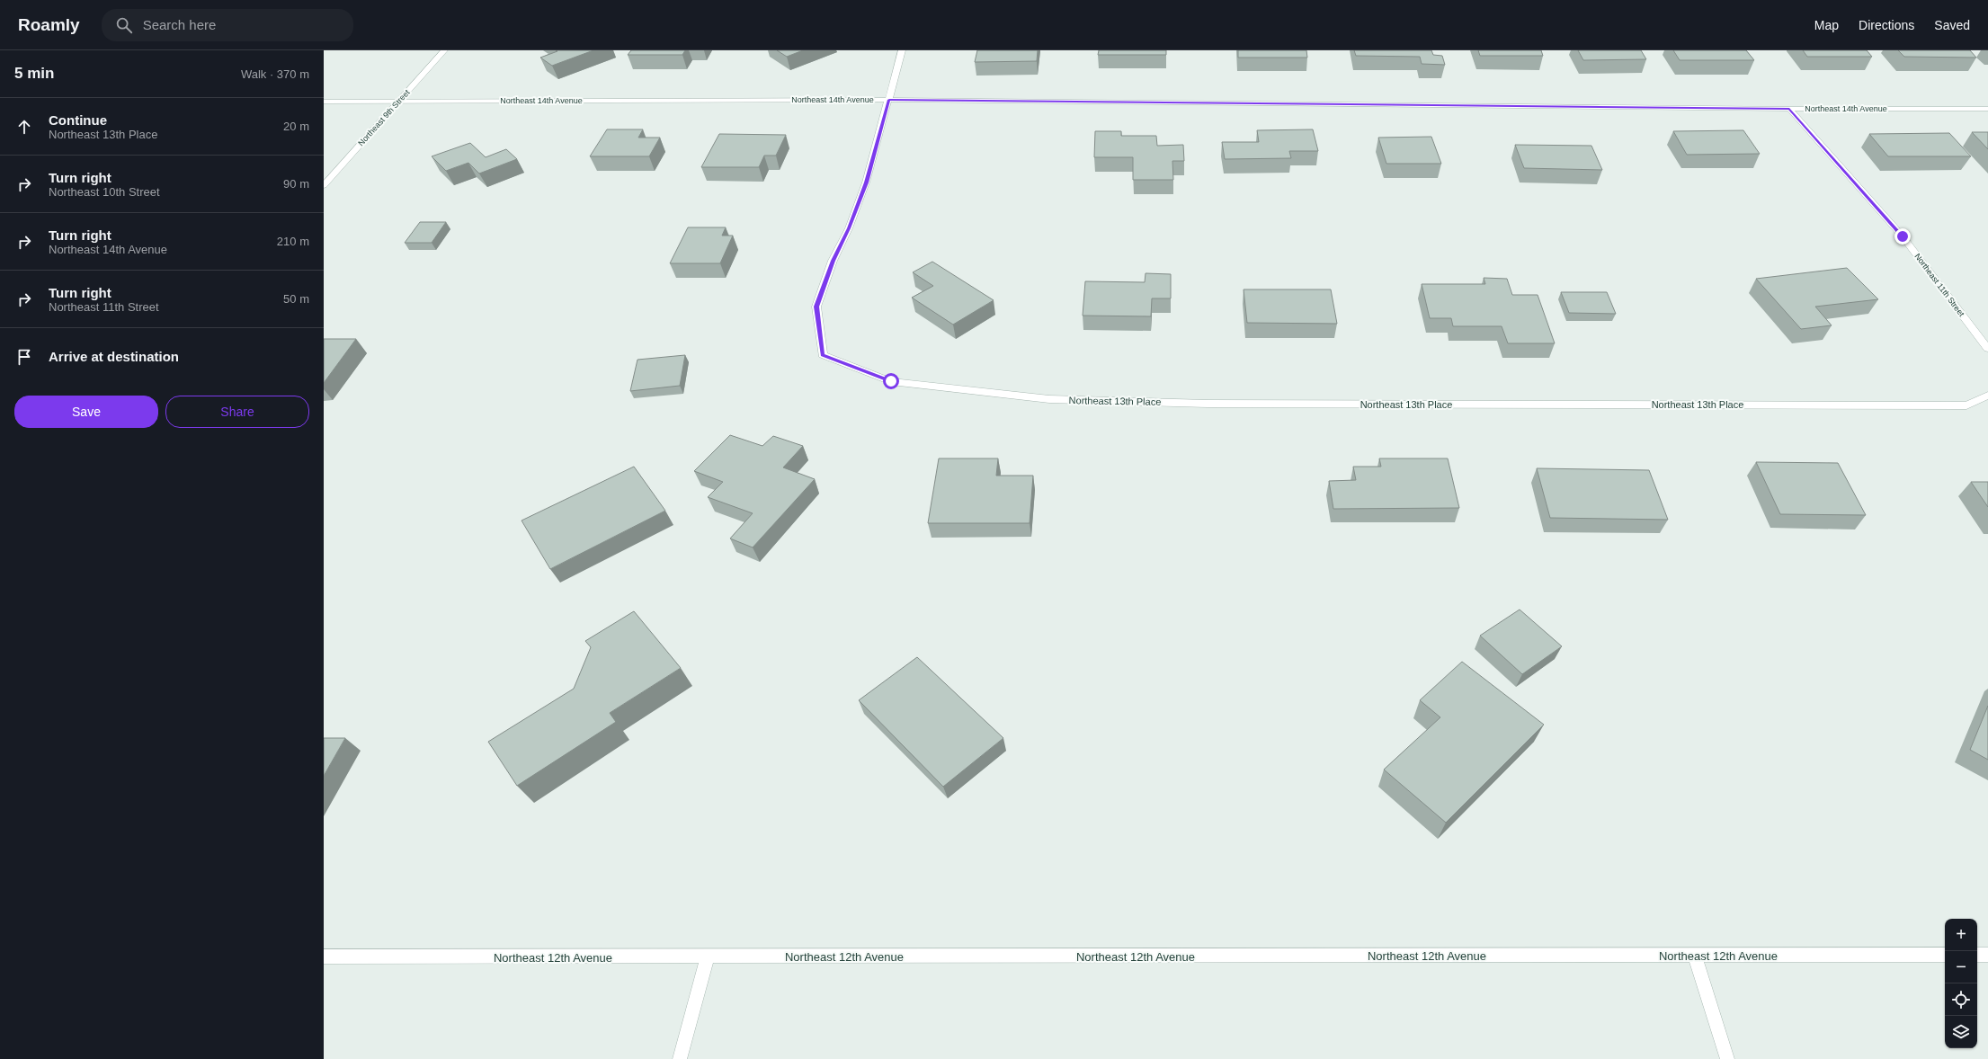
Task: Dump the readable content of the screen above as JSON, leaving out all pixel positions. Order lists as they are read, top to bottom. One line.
{"streets":{"street":["Northeast 14th Avenue","Northeast 9th Street","Northeast 11th Street","Northeast 13th Place","Northeast 12th Avenue"]},"crossings":[["Northeast 14th Avenue","Northeast 9th Street"],["Northeast 14th Avenue","Northeast 11th Street"],["Northeast 14th Avenue","Northeast 13th Place"]],"page":{"header":"Roamly","search":"Search here","nav":["Map","Directions","Saved"],"heading":["5 min","Walk · 370 m"],"list":[["Continue","Northeast 13th Place","20 m"],["Turn right","Northeast 10th Street","90 m"],["Turn right","Northeast 14th Avenue","210 m"],["Turn right","Northeast 11th Street","50 m"],"Arrive at destination"],"buttons":["Save","Share"],"map_buttons":["+","−"]}}
